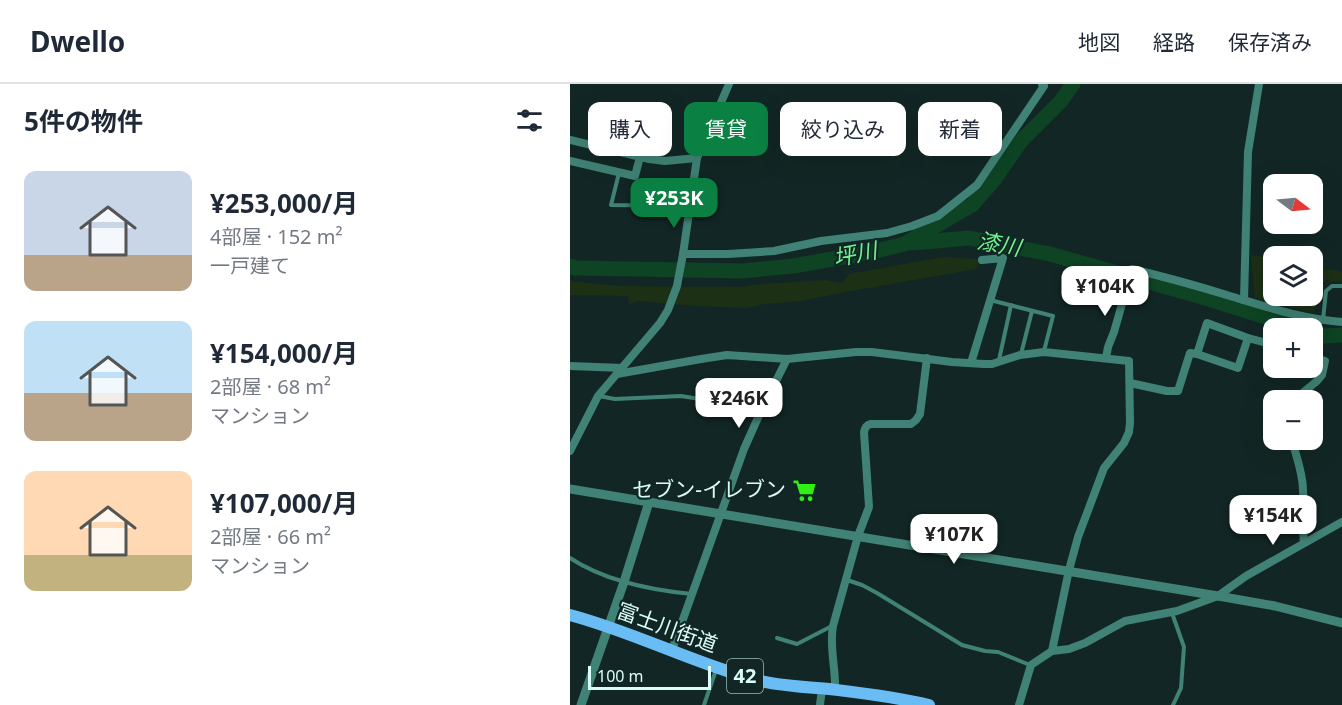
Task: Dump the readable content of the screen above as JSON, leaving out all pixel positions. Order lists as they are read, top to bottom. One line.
{"streets":{"main road":["富士川街道","42"]},"water":["漆川","坪川"],"places":{"supermarket":["セブン-イレブン"]},"scale_bar":"100 m","north":"right","page":{"header":"Dwello","nav":["地図","経路","保存済み"],"heading":"5件の物件","chip":["購入","賃貸","絞り込み","新着"],"list":[{"name":"¥253,000/月","note":"4部屋 · 152 m² · 一戸建て"},{"name":"¥154,000/月","note":"2部屋 · 68 m² · マンション"},{"name":"¥107,000/月","note":"2部屋 · 66 m² · マンション"}],"map_buttons":["+","−"],"price":["¥253K","¥104K","¥246K","¥154K","¥107K"],"scale":"100 m"}}
